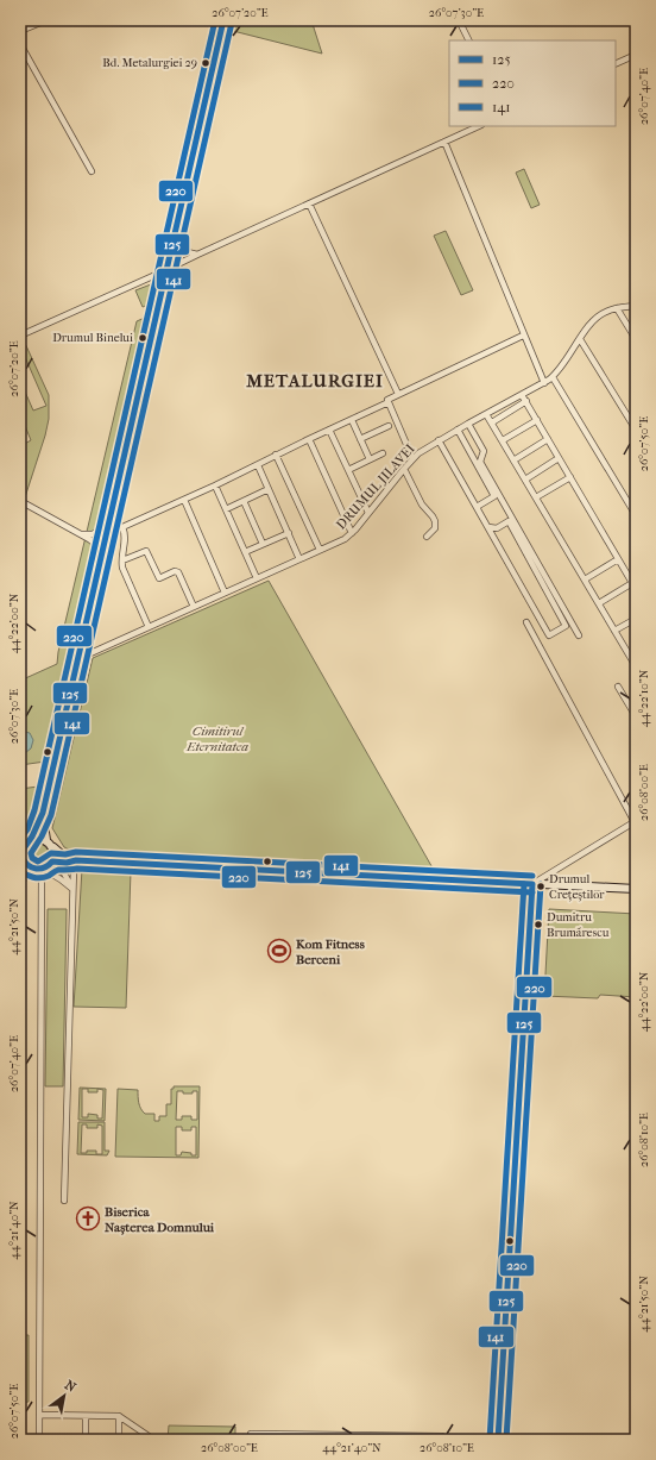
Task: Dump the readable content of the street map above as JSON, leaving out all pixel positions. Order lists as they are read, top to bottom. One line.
{"streets":{"street":["DRUMUL JILAVEI"]},"districts":["METALURGIEI"],"parks":["Cimitirul Eternitatea"],"places":{"other":["Bd. Metalurgiei 29","Drumul Binelui","Drumul Crețeștilor","Dumitru Brumărescu"],"sports":["Kom Fitness Berceni"],"church":["Biserica Nașterea Domnului"]},"lines":["transit line 125","transit line 220","transit line 141"],"legend":["125","220","141"],"north":"top right","coordinates":["26°07'20\"E","26°07'30\"E","26°07'40\"E","26°07'50\"E","44°22'00\"N","44°22'10\"N","26°08'00\"E","44°21'50\"N","26°08'10\"E","44°21'40\"N"]}
